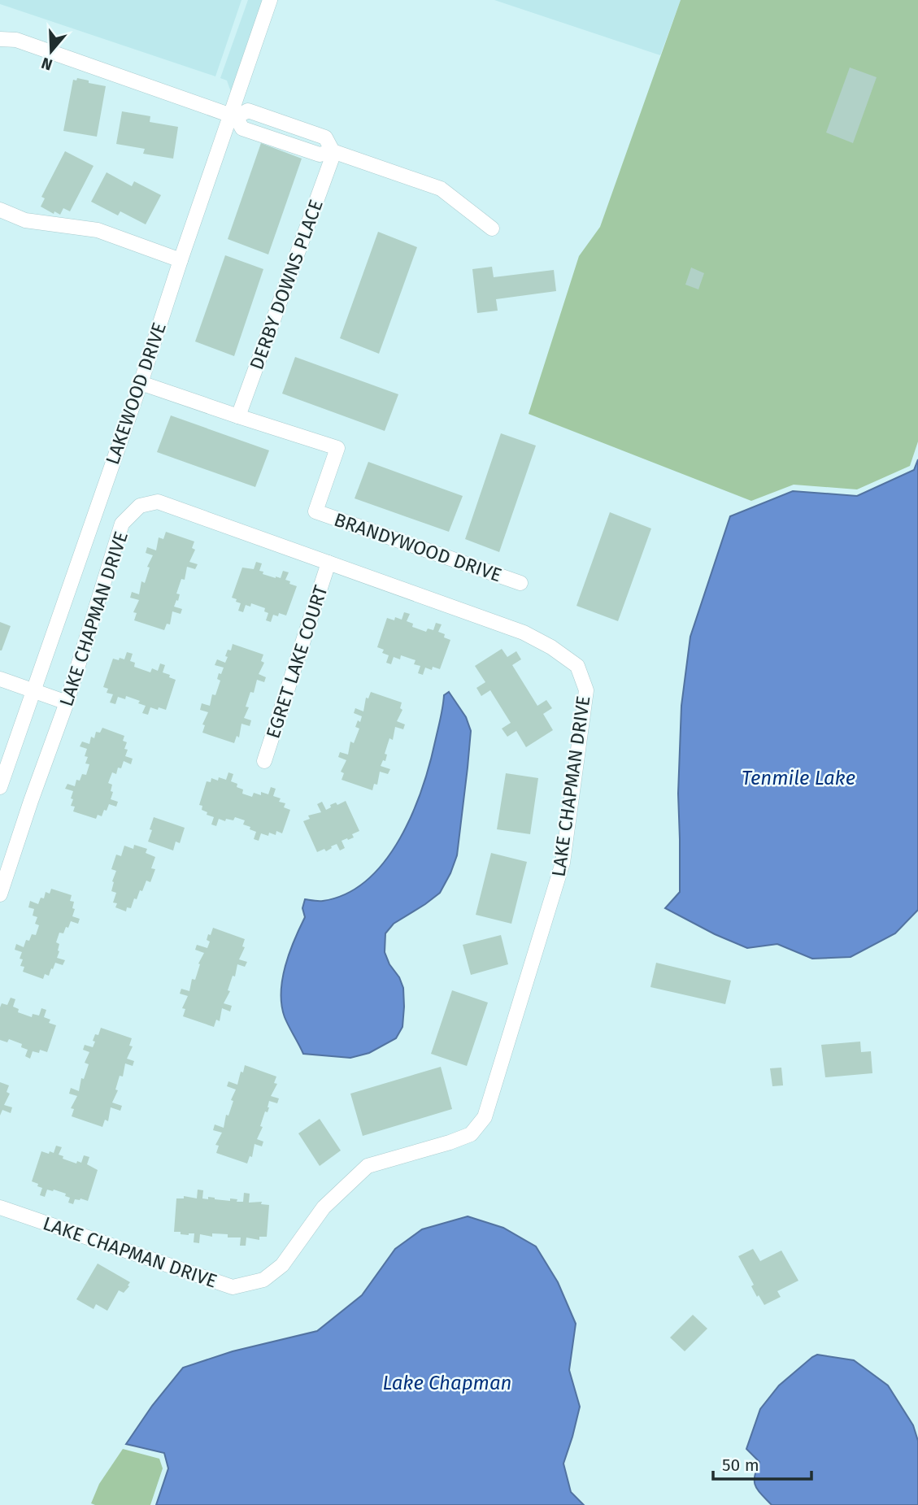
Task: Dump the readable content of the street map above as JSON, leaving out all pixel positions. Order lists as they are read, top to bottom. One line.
{"streets":{"street":["DERBY DOWNS PLACE","LAKEWOOD DRIVE","BRANDYWOOD DRIVE","LAKE CHAPMAN DRIVE","EGRET LAKE COURT"]},"crossings":[["DERBY DOWNS PLACE","BRANDYWOOD DRIVE"],["LAKEWOOD DRIVE","BRANDYWOOD DRIVE"],["LAKE CHAPMAN DRIVE","EGRET LAKE COURT"]],"water":["Tenmile Lake","Lake Chapman"],"scale_bar":"50 m","north":"bottom"}
